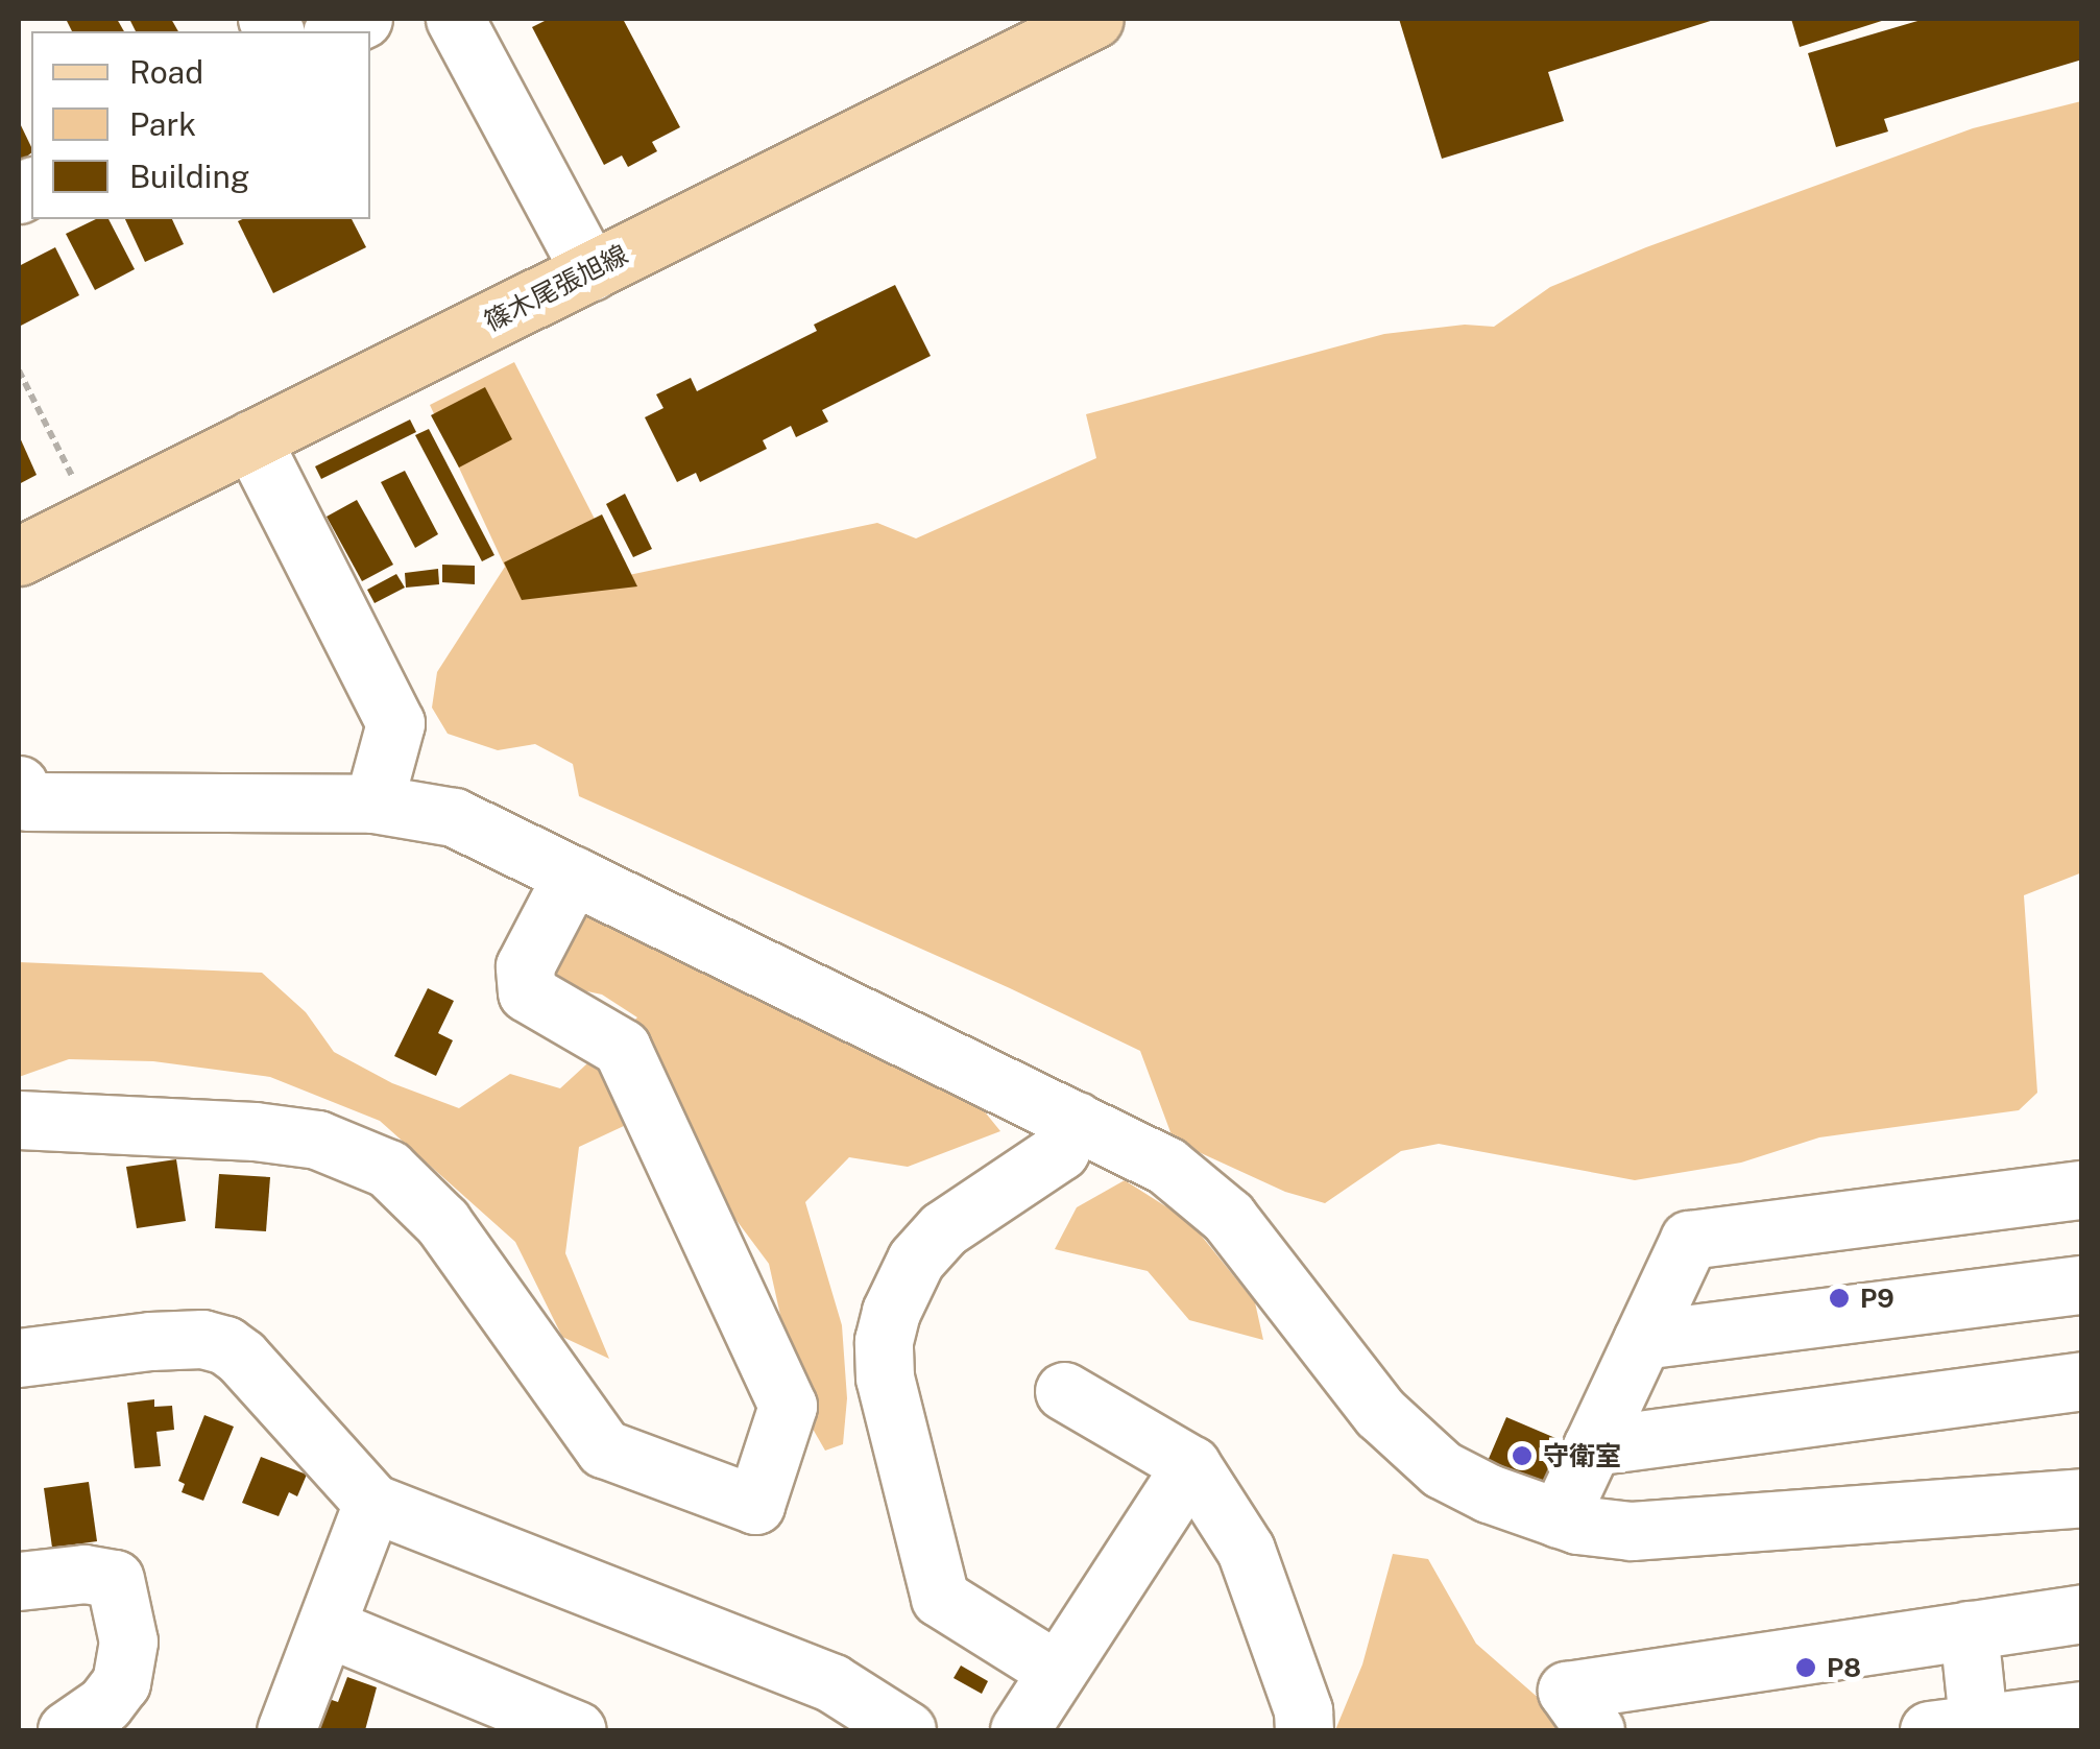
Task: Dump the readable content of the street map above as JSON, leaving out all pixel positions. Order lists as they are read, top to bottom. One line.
{"streets":{"main road":["篠木尾張旭線"]},"places":["P9","守衛室","P8"],"legend":["Road","Park","Building"]}
